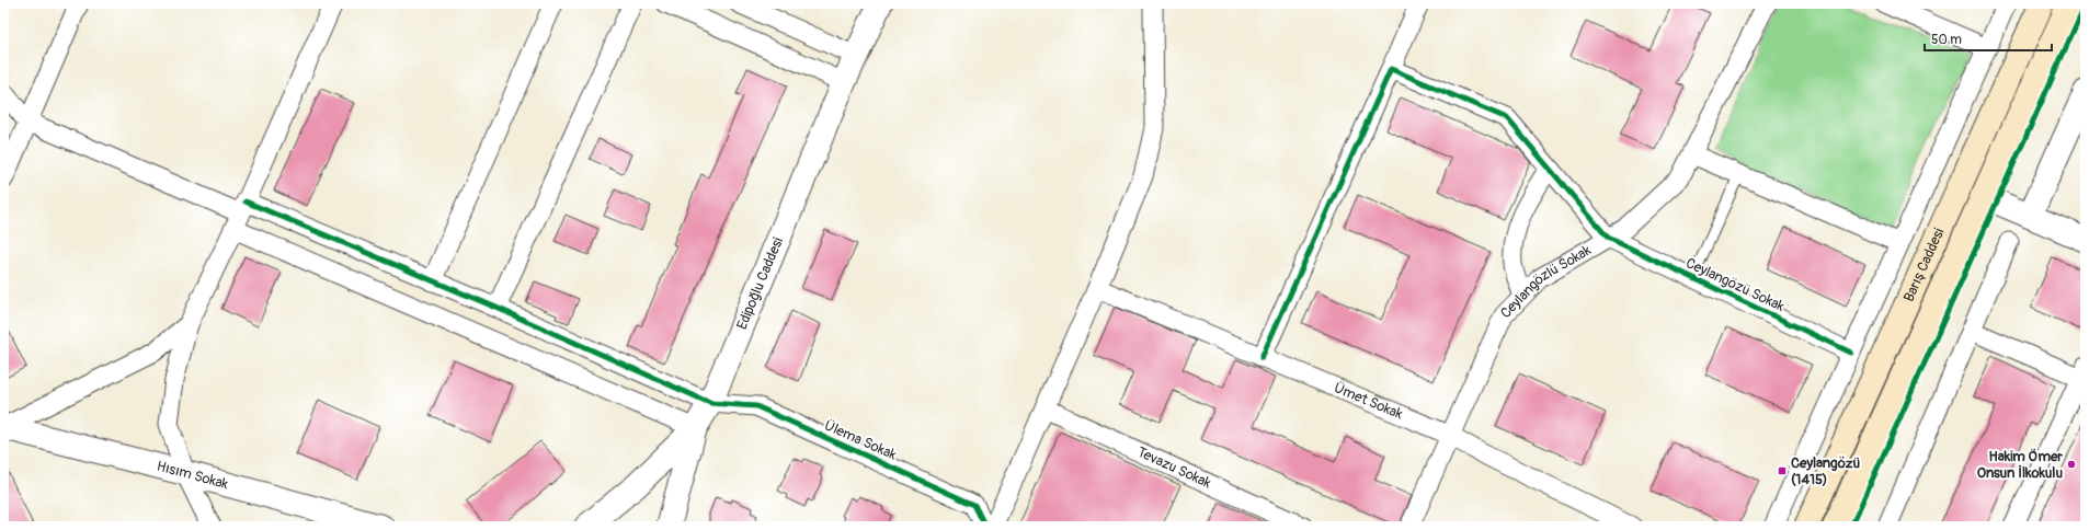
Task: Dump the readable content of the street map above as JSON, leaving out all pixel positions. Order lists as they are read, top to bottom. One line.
{"streets":{"main road":["Barış Caddesi"],"street":["Edipoğlu Caddesi","Ceylangözlü Sokak","Ceylangözü Sokak","Ümet Sokak","Ülema Sokak","Tevazu Sokak","Hısım Sokak"]},"crossings":[["Edipoğlu Caddesi","Ülema Sokak"],["Ceylangözlü Sokak","Ceylangözü Sokak"],["Ceylangözlü Sokak","Ümet Sokak"]],"places":{"other":["Hakim Ömer Onsun İlkokulu"],"transit":["Ceylangözü (1415)"]},"scale_bar":"50 m"}
